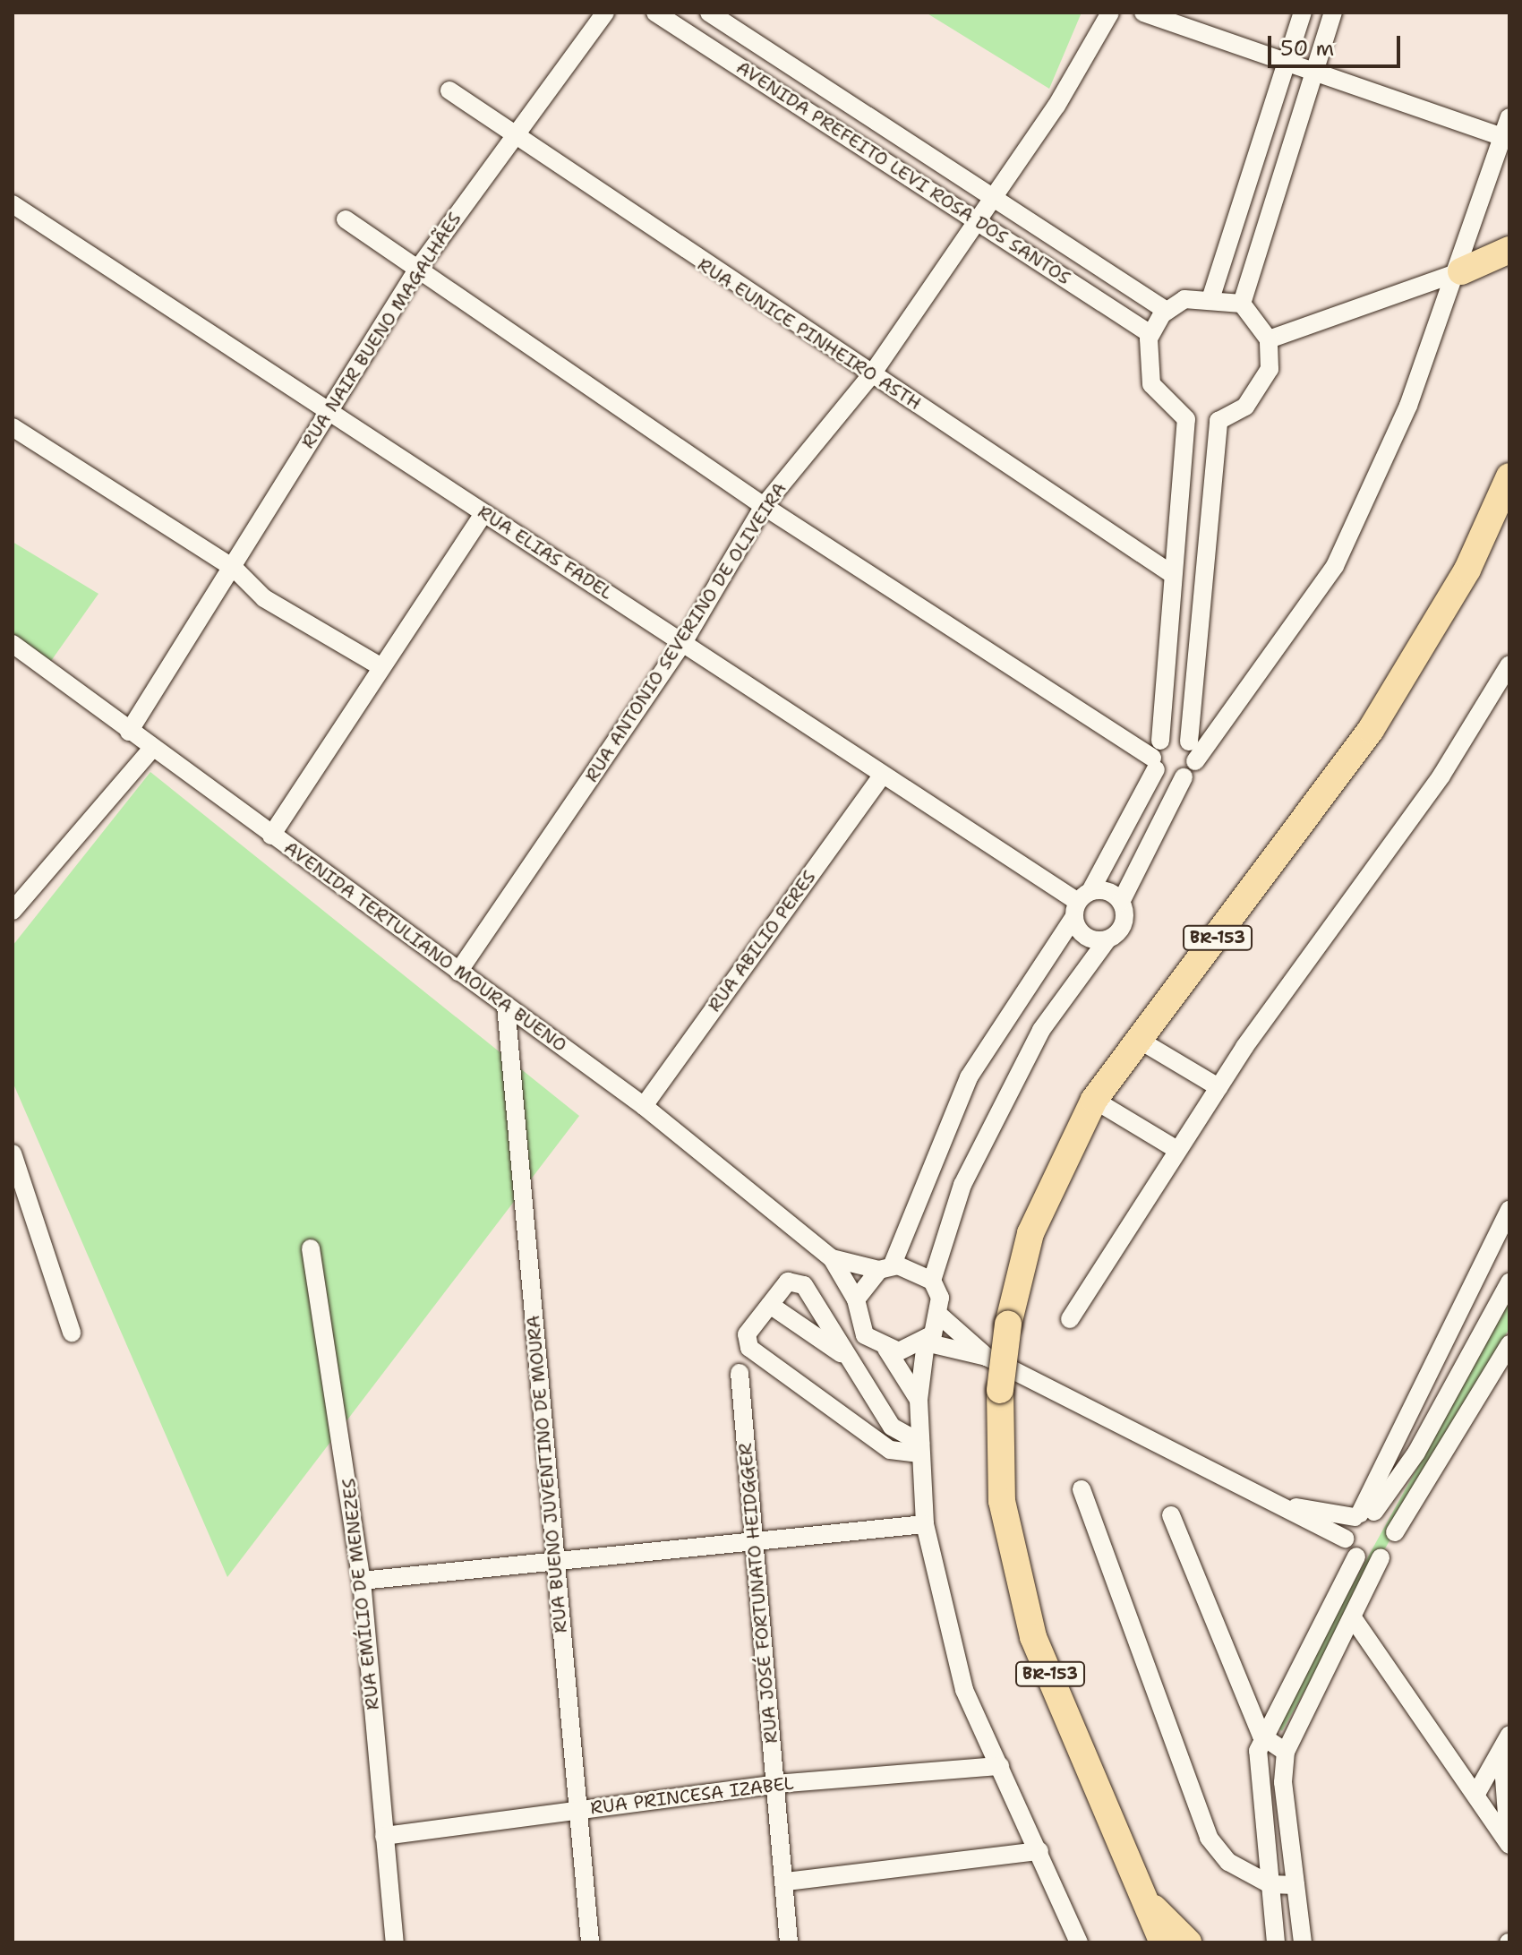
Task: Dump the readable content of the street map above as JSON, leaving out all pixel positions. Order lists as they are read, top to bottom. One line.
{"streets":{"highway":["BR-153"],"street":["AVENIDA PREFEITO LEVI ROSA DOS SANTOS","RUA NAIR BUENO MAGALHÃES","RUA EUNICE PINHEIRO ASTH","RUA ELIAS FADEL","RUA ANTONIO SEVERINO DE OLIVEIRA","RUA ABILIO PERES","AVENIDA TERTULIANO MOURA BUENO","RUA BUENO JUVENTINO DE MOURA","RUA JOSÉ FORTUNATO HEIDGGER","RUA EMÍLIO DE MENEZES","RUA PRINCESA IZABEL"]},"crossings":[["AVENIDA PREFEITO LEVI ROSA DOS SANTOS","RUA ANTONIO SEVERINO DE OLIVEIRA"],["RUA NAIR BUENO MAGALHÃES","RUA EUNICE PINHEIRO ASTH"],["RUA NAIR BUENO MAGALHÃES","RUA ELIAS FADEL"],["RUA NAIR BUENO MAGALHÃES","AVENIDA TERTULIANO MOURA BUENO"],["RUA EUNICE PINHEIRO ASTH","RUA ANTONIO SEVERINO DE OLIVEIRA"],["RUA ELIAS FADEL","RUA ANTONIO SEVERINO DE OLIVEIRA"],["RUA ELIAS FADEL","RUA ABILIO PERES"],["RUA ANTONIO SEVERINO DE OLIVEIRA","AVENIDA TERTULIANO MOURA BUENO"],["RUA ABILIO PERES","AVENIDA TERTULIANO MOURA BUENO"],["AVENIDA TERTULIANO MOURA BUENO","RUA BUENO JUVENTINO DE MOURA"],["RUA BUENO JUVENTINO DE MOURA","RUA PRINCESA IZABEL"],["RUA JOSÉ FORTUNATO HEIDGGER","RUA PRINCESA IZABEL"],["RUA EMÍLIO DE MENEZES","RUA PRINCESA IZABEL"]],"scale_bar":"50 m"}
